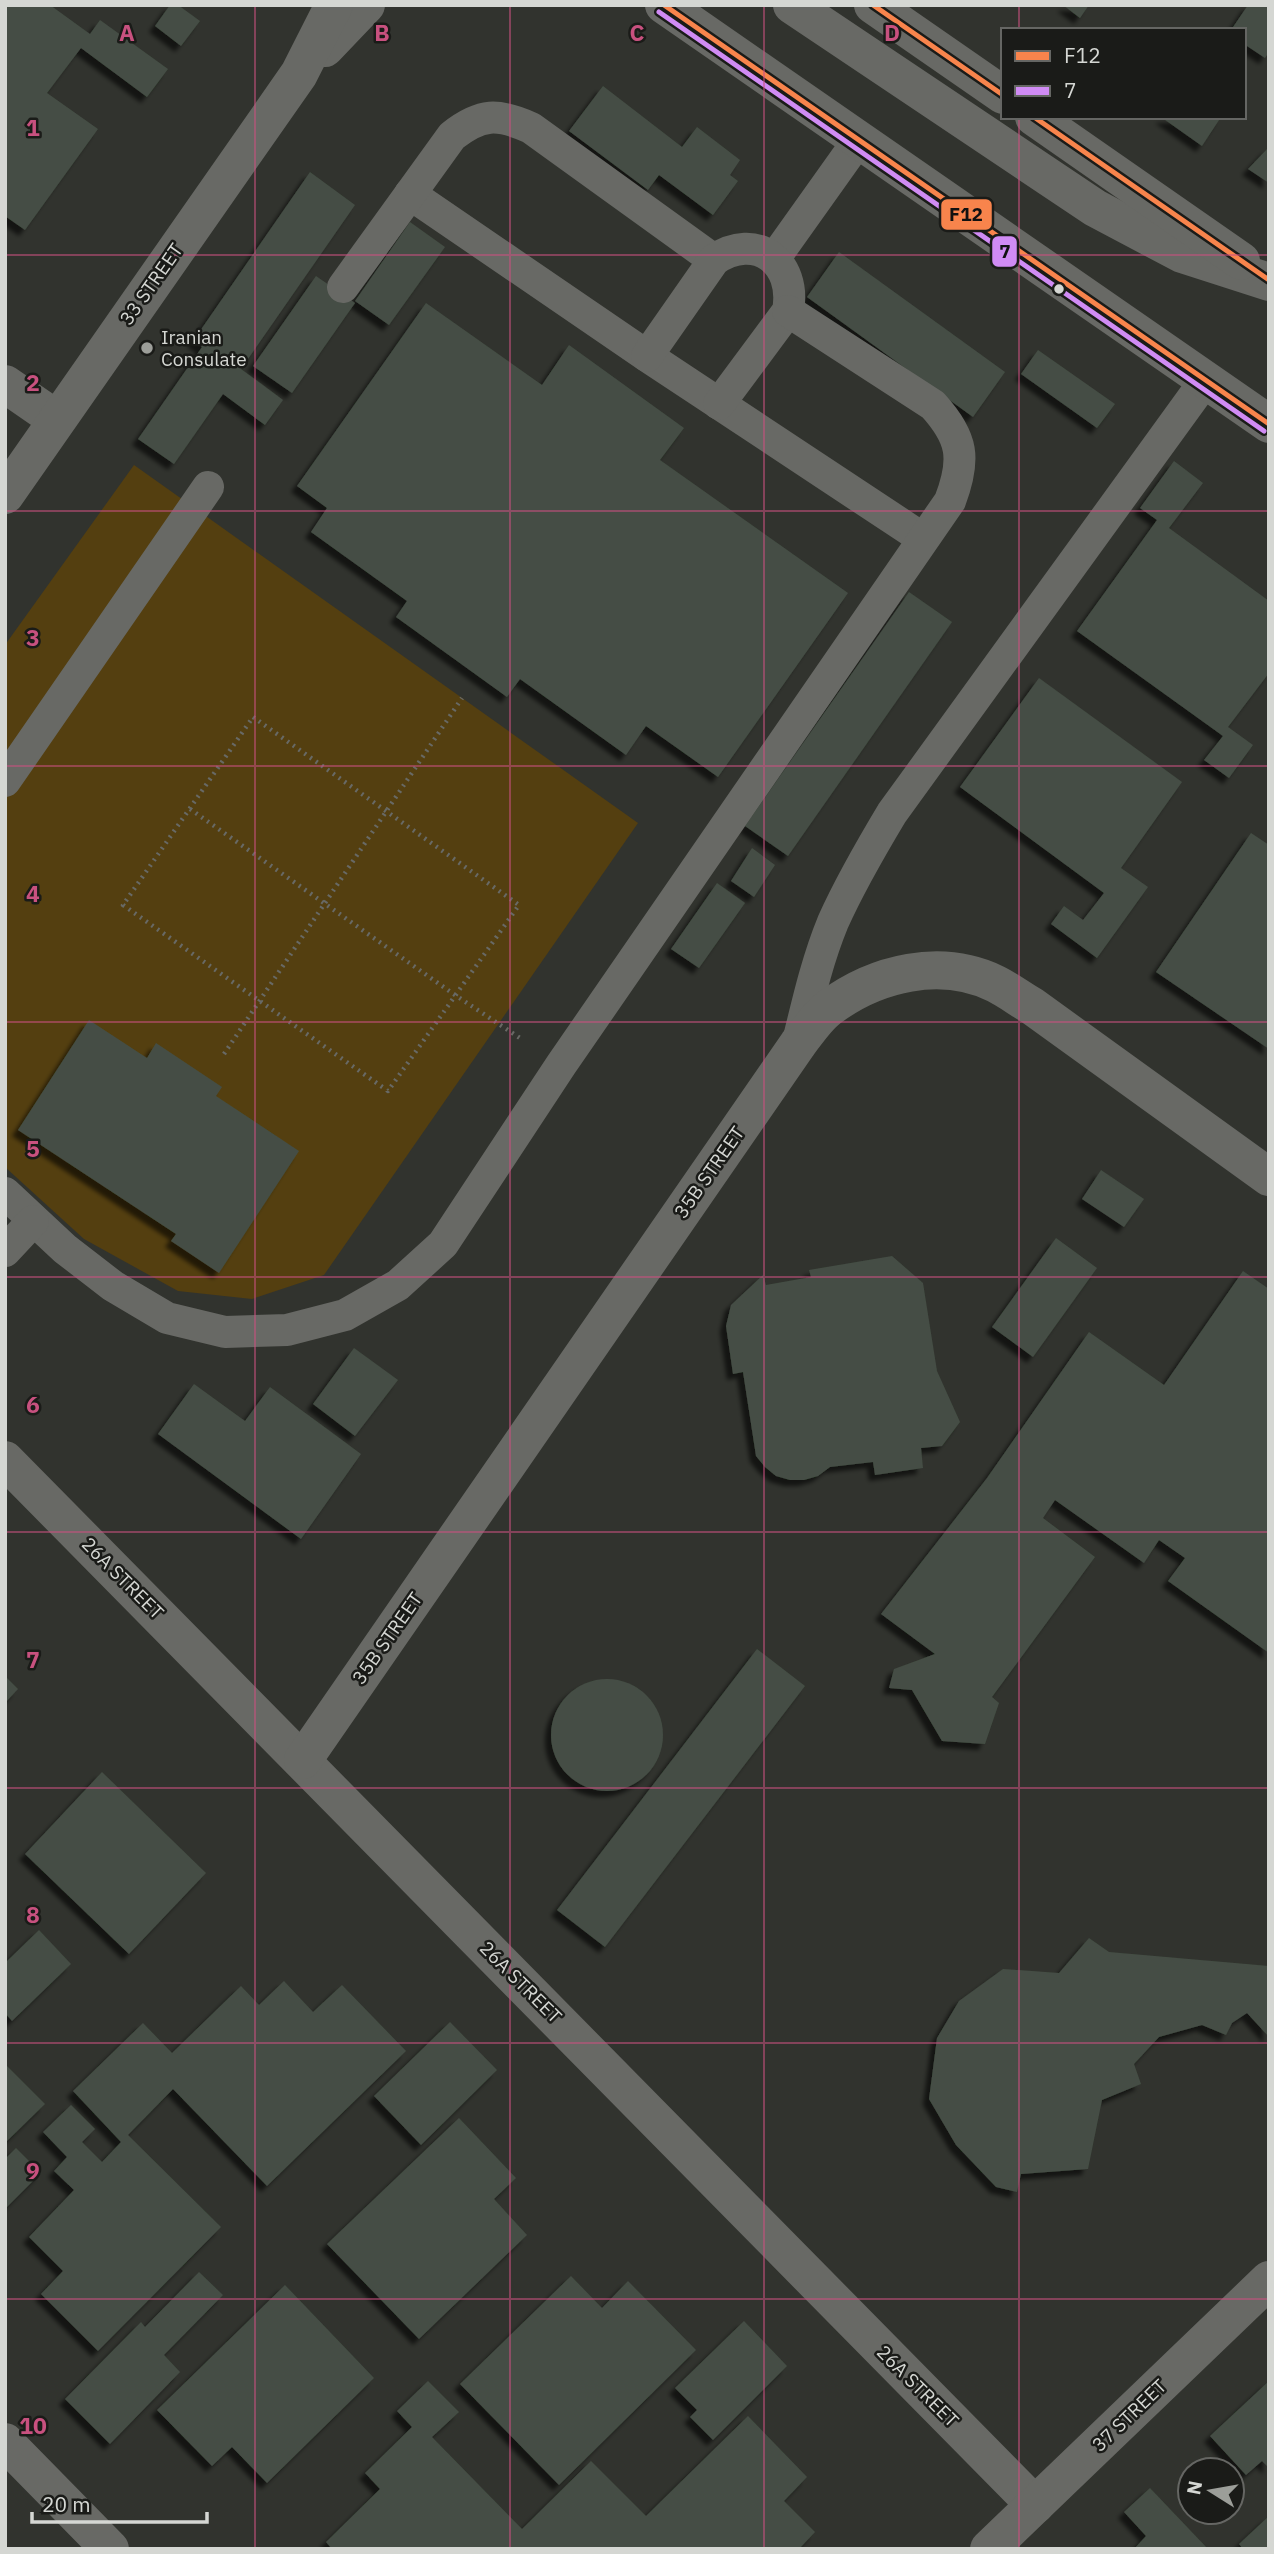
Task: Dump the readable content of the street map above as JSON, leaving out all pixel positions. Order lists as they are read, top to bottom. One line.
{"streets":{"street":["33 STREET","35B STREET","26A STREET","37 STREET"]},"crossings":[["35B STREET","26A STREET"],["26A STREET","37 STREET"]],"places":["Iranian Consulate"],"lines":["transit line F12","transit line 7"],"legend":["F12","7"],"scale_bar":"20 m","north":"left","grid":{"columns":["A","B","C","D"],"rows":["1","2","3","4","5","6","7","8","9","10"]}}
